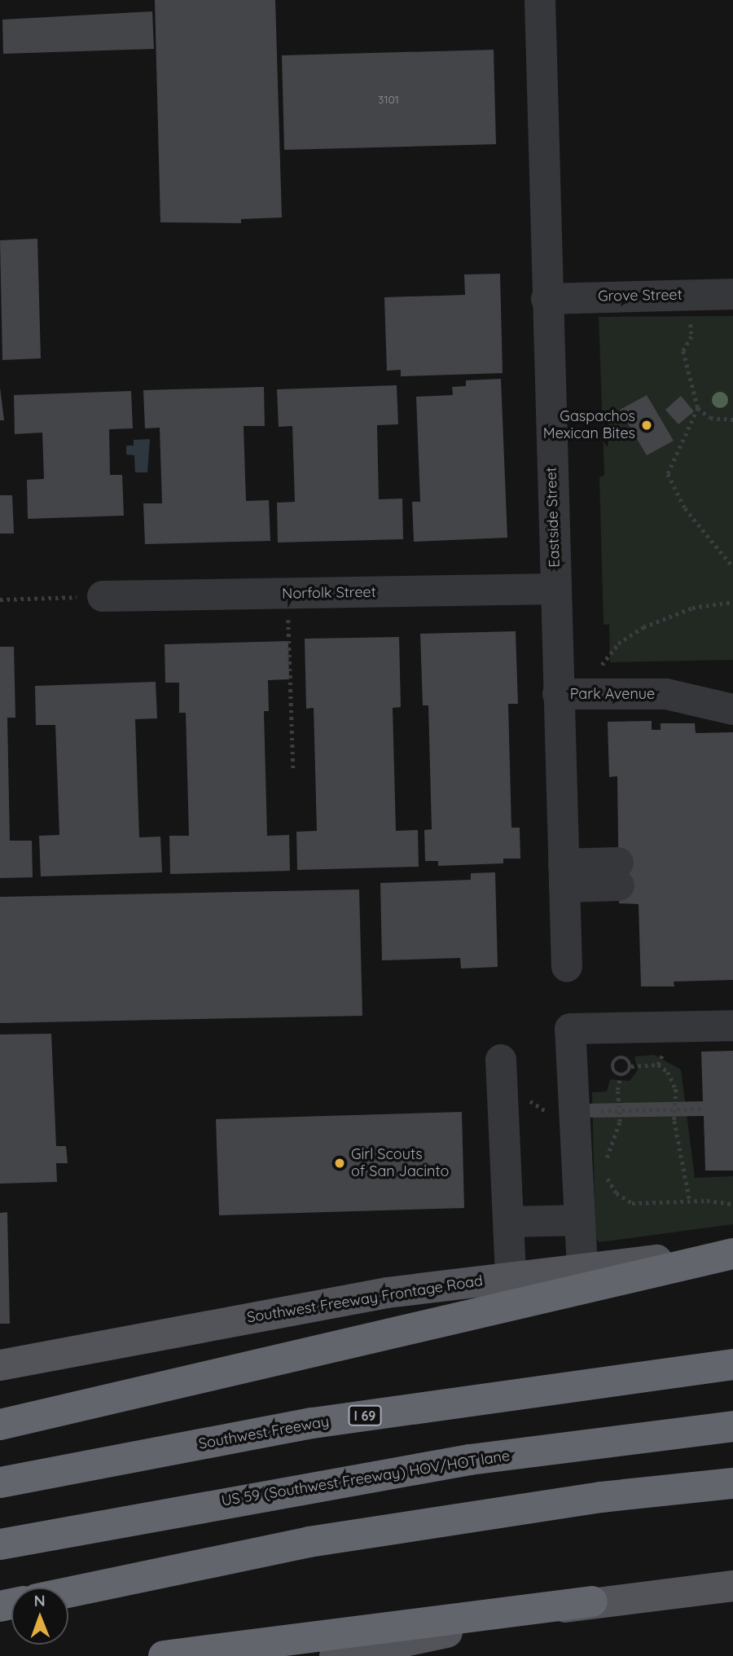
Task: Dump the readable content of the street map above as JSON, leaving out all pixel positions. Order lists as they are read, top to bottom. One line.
{"streets":{"highway":["I 69","Southwest Freeway","US 59 (Southwest Freeway) HOV/HOT lane"],"main road":["Southwest Freeway Frontage Road"],"street":["Grove Street","Eastside Street","Norfolk Street","Park Avenue"]},"crossings":[["Grove Street","Eastside Street"],["Eastside Street","Norfolk Street"],["Eastside Street","Park Avenue"]],"places":["Gaspachos Mexican Bites","Girl Scouts of San Jacinto"],"house_numbers":["3101"],"north":"top"}
